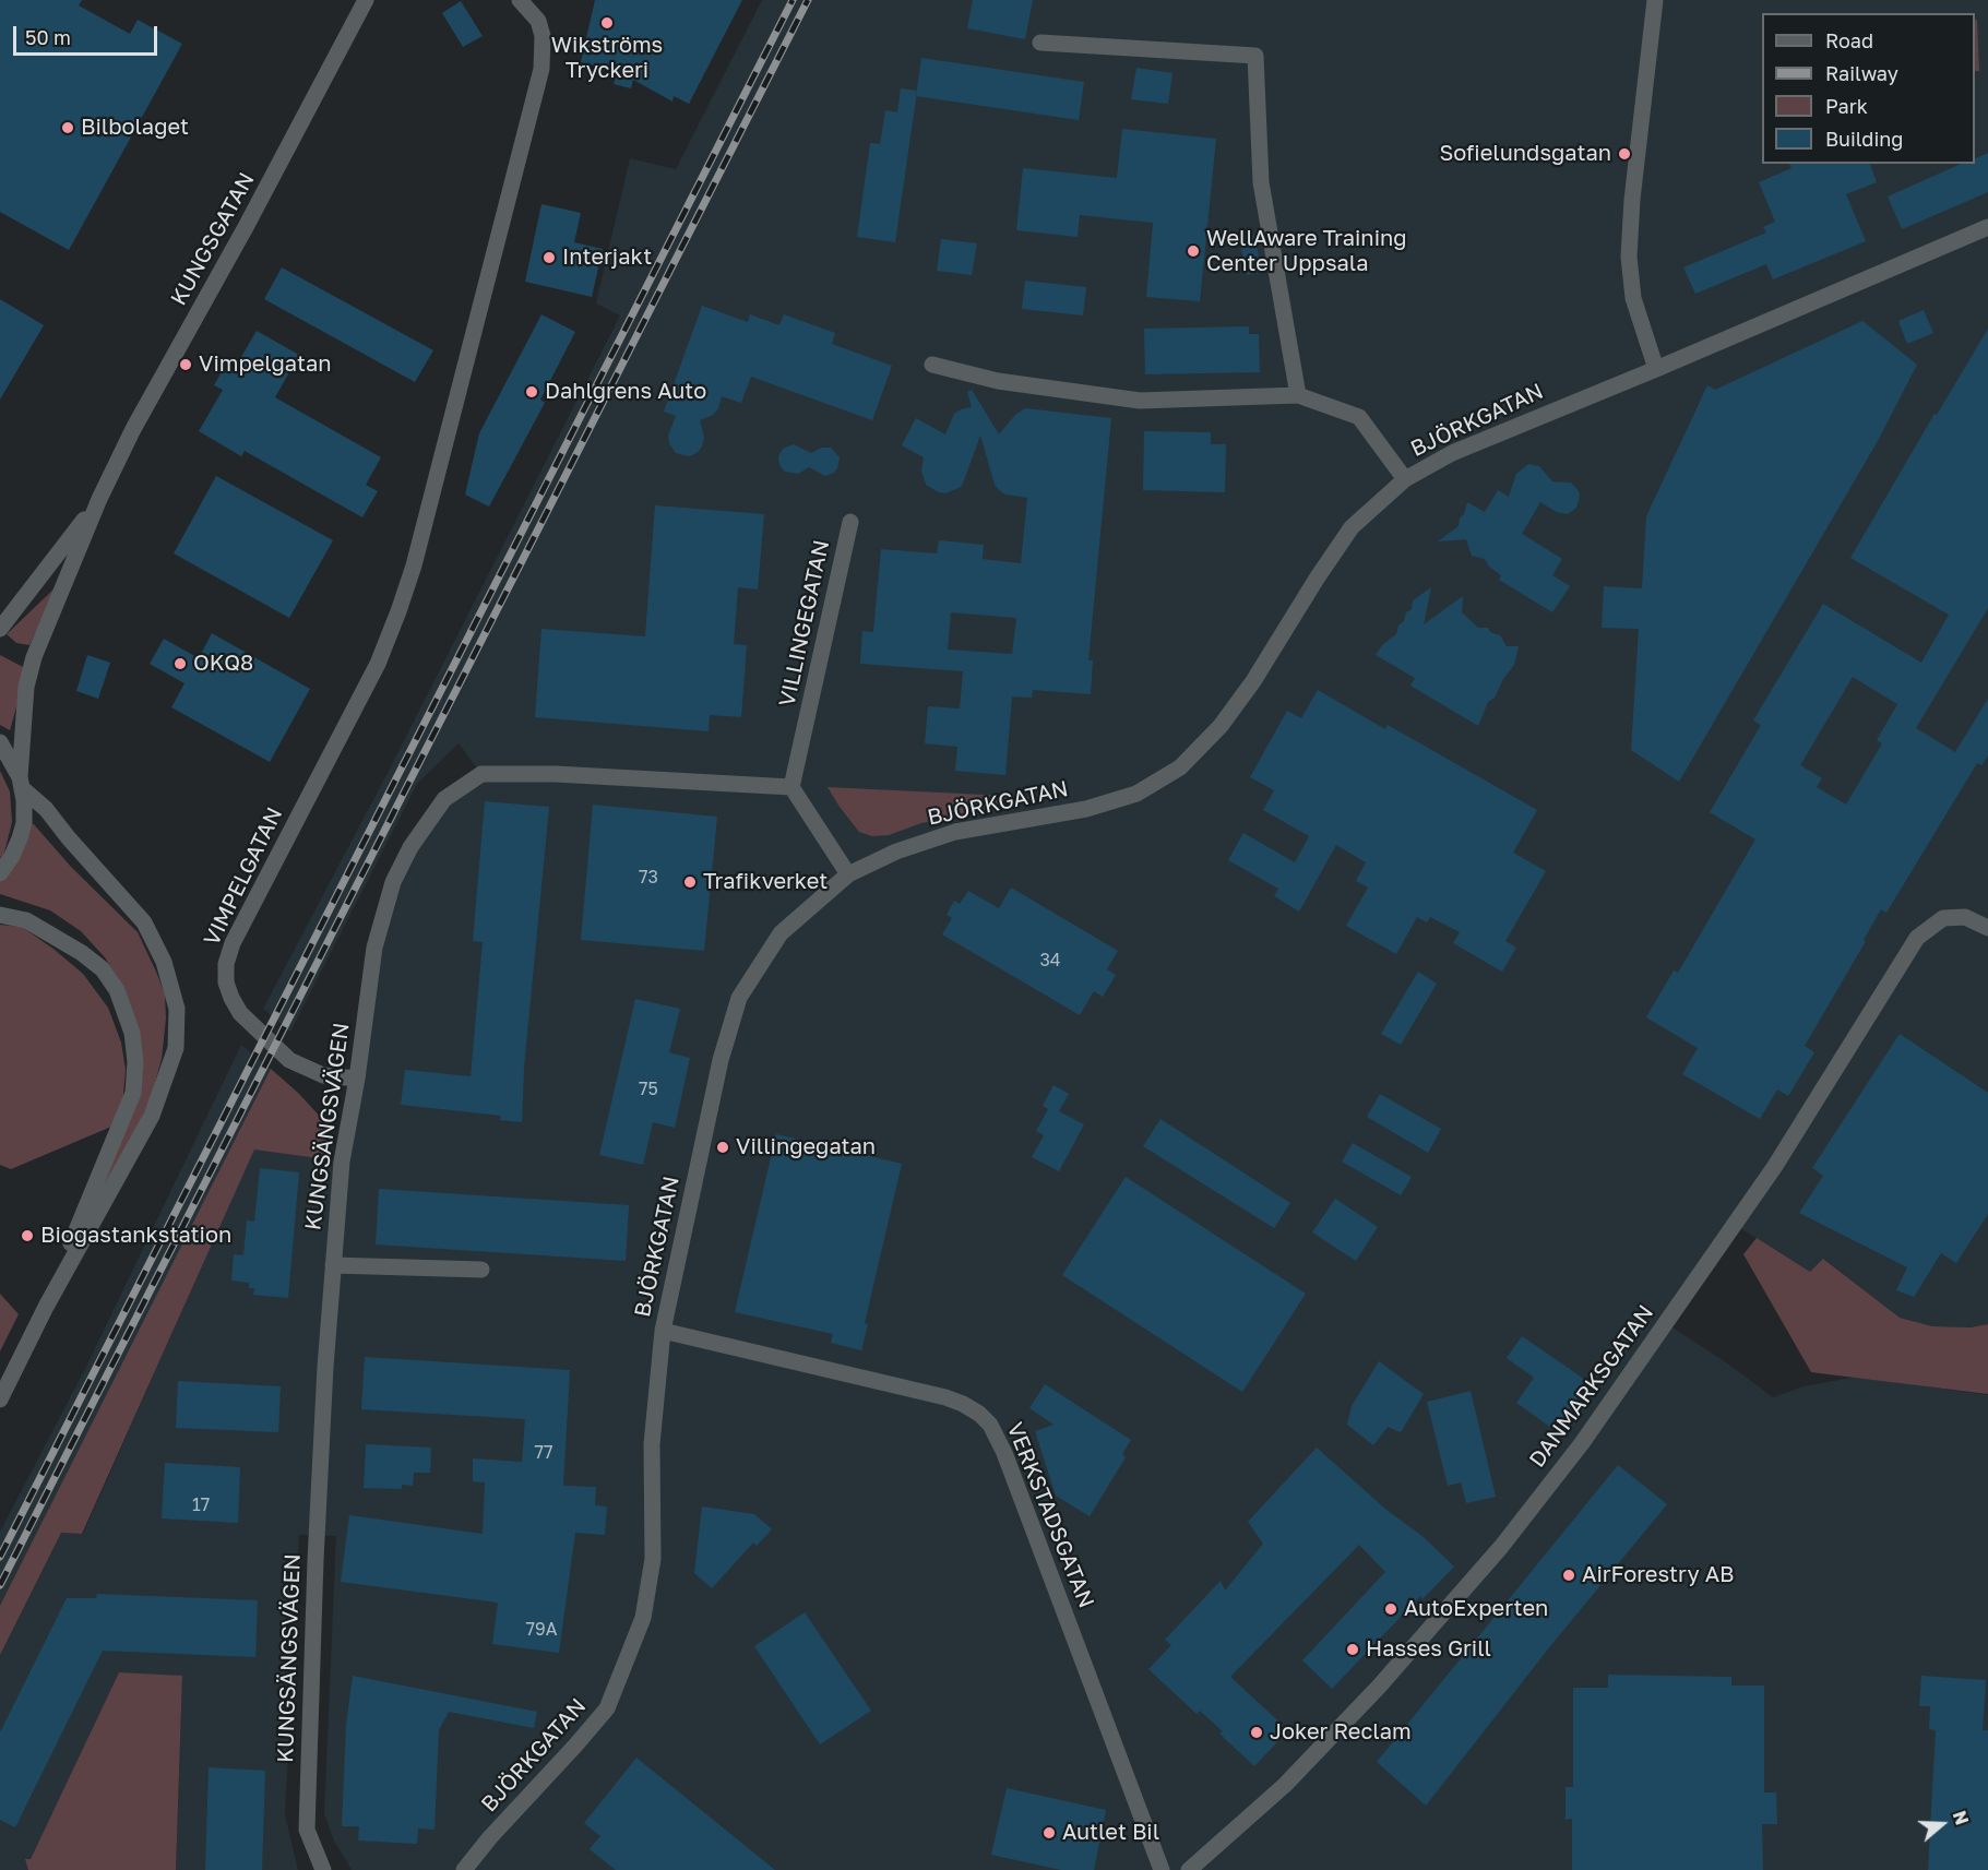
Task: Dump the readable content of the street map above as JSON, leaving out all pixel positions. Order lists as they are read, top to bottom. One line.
{"streets":{"street":["KUNGSGATAN","BJÖRKGATAN","VILLINGEGATAN","VIMPELGATAN","KUNGSÄNGSVÄGEN","DANMARKSGATAN","VERKSTADSGATAN"]},"crossings":[["BJÖRKGATAN","VERKSTADSGATAN"],["VILLINGEGATAN","KUNGSÄNGSVÄGEN"],["VIMPELGATAN","KUNGSÄNGSVÄGEN"]],"places":["Wikströms Tryckeri","Bilbolaget","Sofielundsgatan","WellAware Training Center Uppsala","Interjakt","Vimpelgatan","Dahlgrens Auto","OKQ8","Trafikverket","Villingegatan","Biogastankstation","AirForestry AB","AutoExperten","Hasses Grill","Joker Reclam","Autlet Bil"],"house_numbers":["73","34","75","77","17","79A"],"legend":["Road","Railway","Park","Building"],"scale_bar":"50 m","north":"right"}
